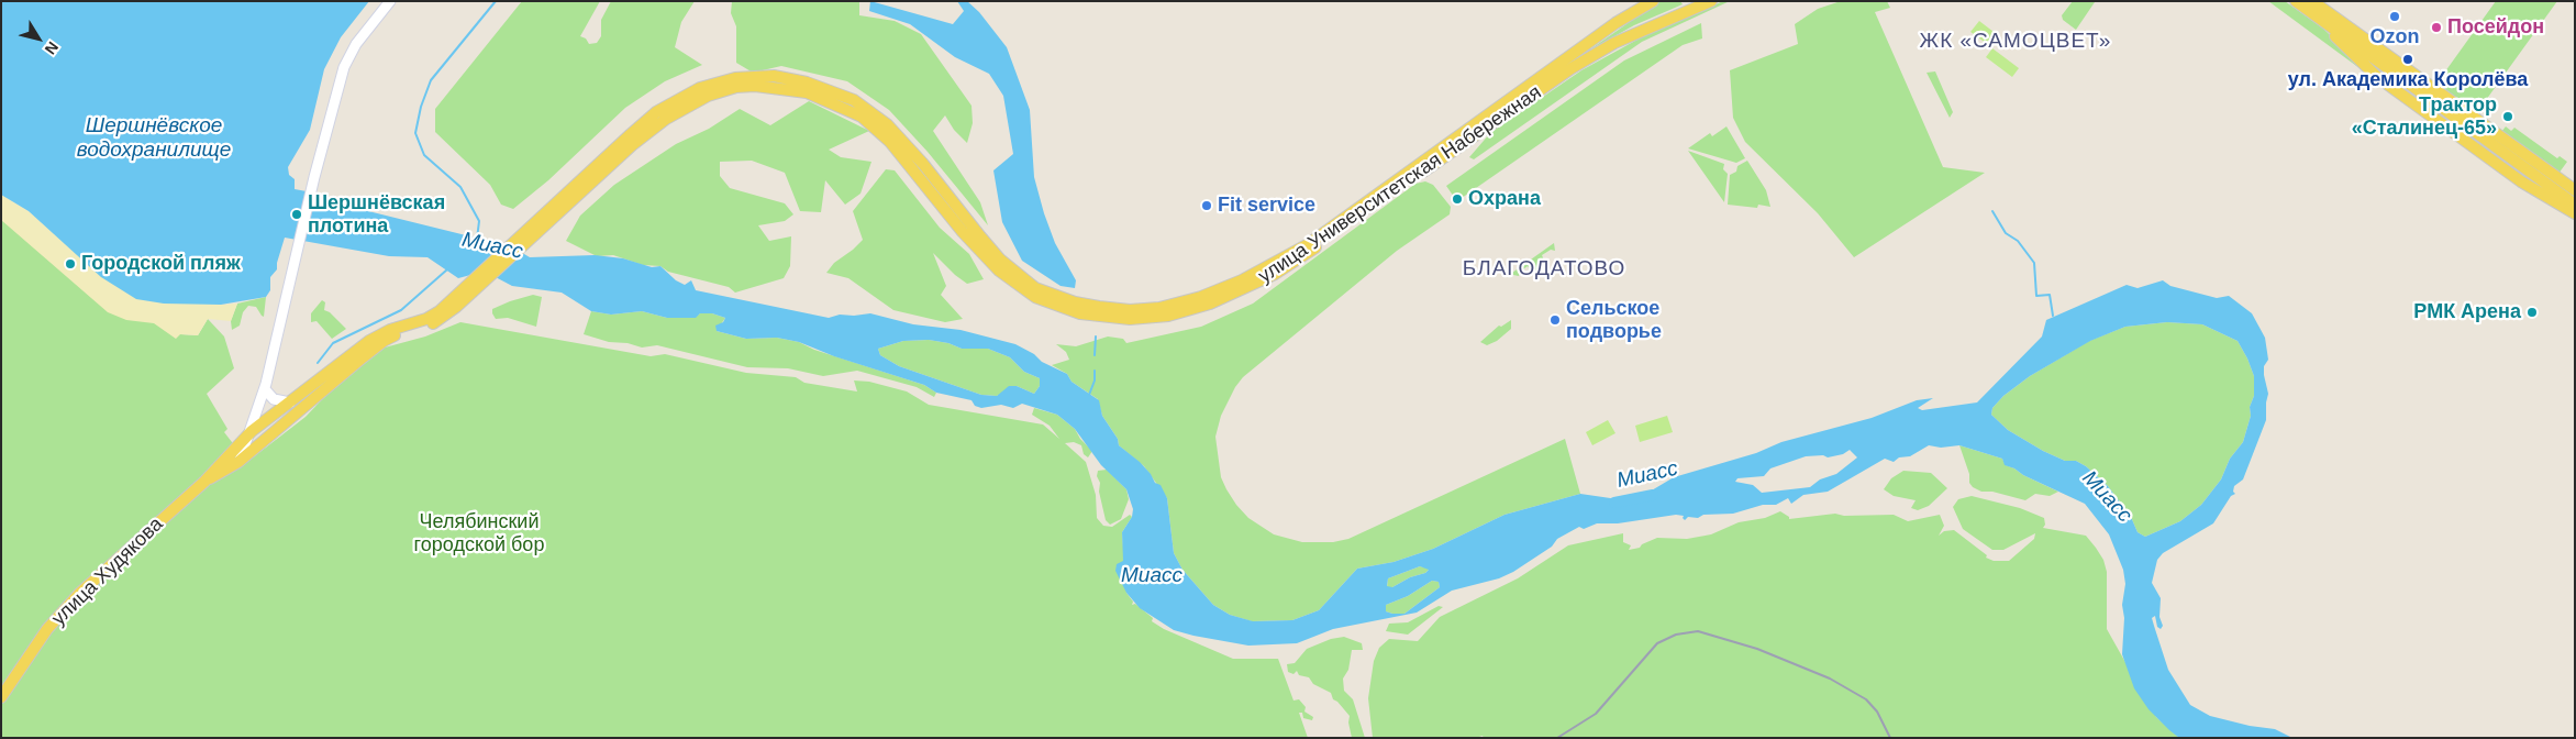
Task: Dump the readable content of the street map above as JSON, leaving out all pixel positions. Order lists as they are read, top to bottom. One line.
{"streets":{"main road":["улица Университетская Набережная","улица Худякова"]},"crossings":[["улица Университетская Набережная","улица Худякова"]],"districts":["ЖК «САМОЦВЕТ»","БЛАГОДАТОВО"],"water":["Шершнёвское водохранилище","Миасс"],"parks":["Челябинский городской бор"],"places":["Ozon","Посейдон","ул. Академика Королёва","Трактор «Сталинец-65»","Охрана","Fit service","Шершнёвская плотина","Городской пляж","РМК Арена","Сельское подворье"],"north":"bottom right"}
